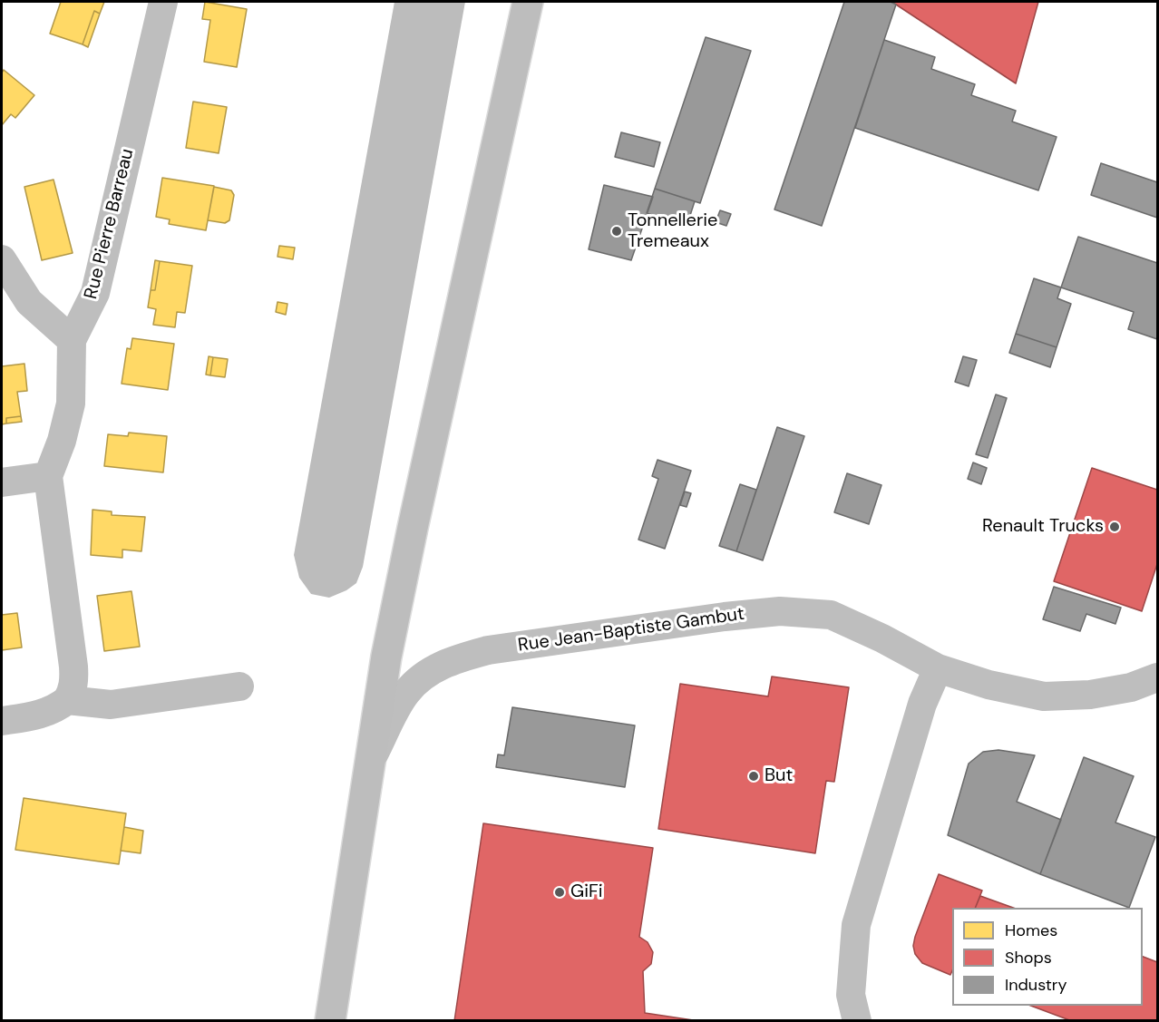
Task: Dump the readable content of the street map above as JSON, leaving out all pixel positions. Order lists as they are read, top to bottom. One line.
{"streets":{"street":["Rue Pierre Barreau","Rue Jean-Baptiste Gambut"]},"places":["Tonnellerie Tremeaux","Renault Trucks","But","GiFi"],"legend":["Homes","Shops","Industry"]}
